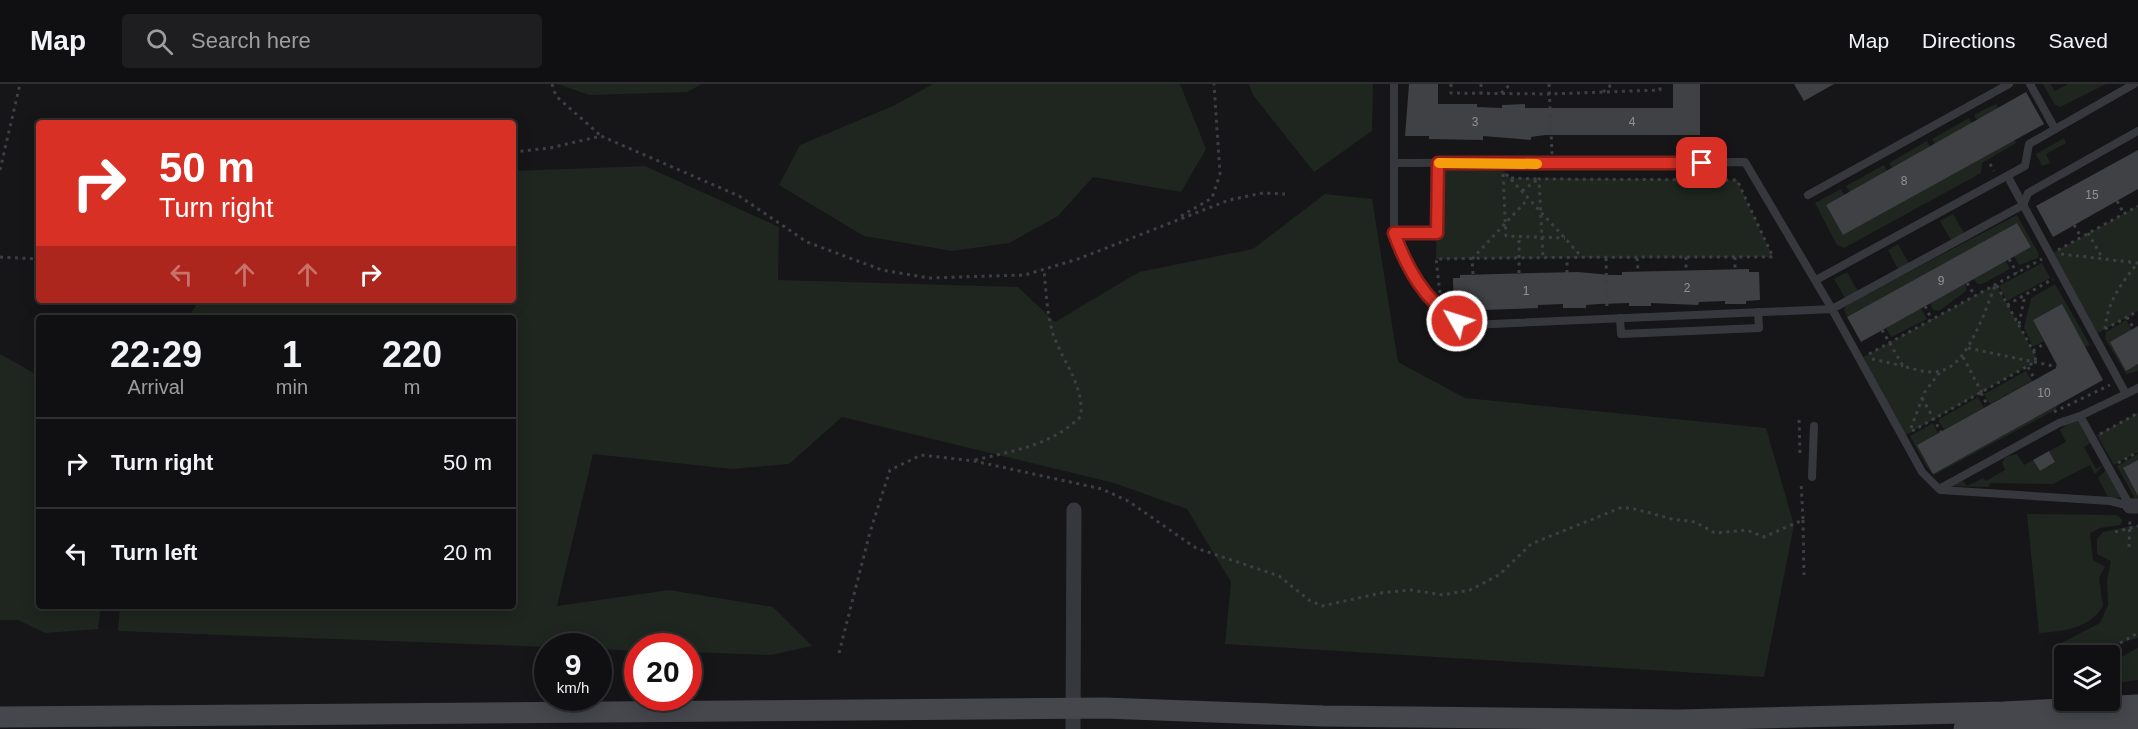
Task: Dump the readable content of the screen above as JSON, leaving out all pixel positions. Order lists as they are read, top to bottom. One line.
{"house_numbers":["3","4","8","15","9","2","1","10"],"page":{"header":"Map","search":"Search here","nav":["Map","Directions","Saved"],"turn":["50 m","Turn right"],"eta":["22:29","Arrival","1","min","220","m"],"list":[{"name":"Turn right","value":"50 m"},{"name":"Turn left","value":"20 m"}],"speed":"9 km/h","limit":"20"}}
